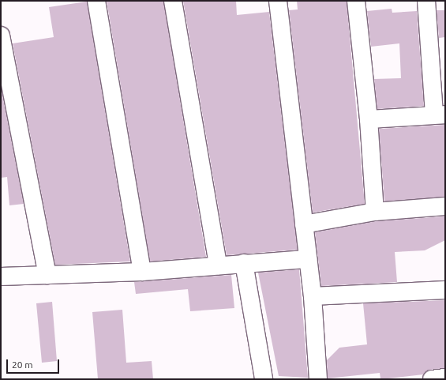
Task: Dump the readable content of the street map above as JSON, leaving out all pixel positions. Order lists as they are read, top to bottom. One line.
{"scale_bar":"20 m"}
